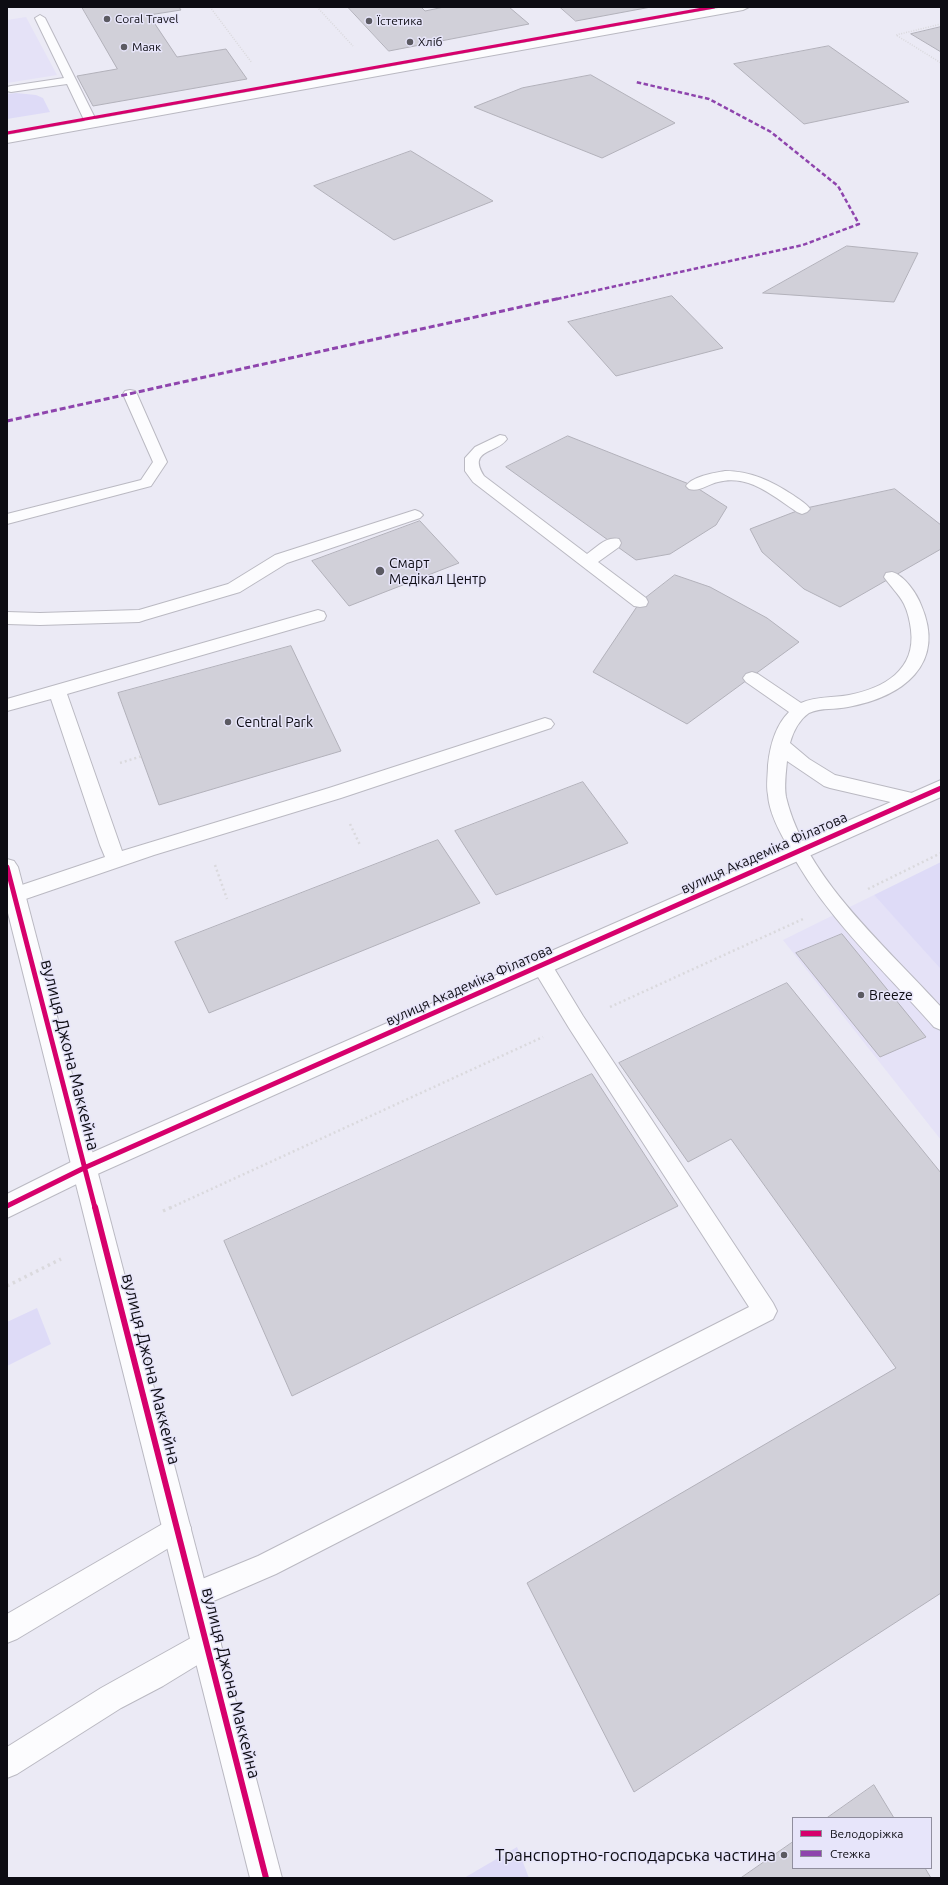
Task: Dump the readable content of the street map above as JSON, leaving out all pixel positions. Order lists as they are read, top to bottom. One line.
{"streets":{"street":["вулиця Академіка Філатова","вулиця Джона Маккейна"]},"crossings":[["вулиця Академіка Філатова","вулиця Джона Маккейна"]],"places":["Coral Travel","Їстетика","Хліб","Маяк","Смарт Медікал Центр","Central Park","Breeze","Транспортно-господарська частина"],"legend":["Велодоріжка","Стежка"]}
